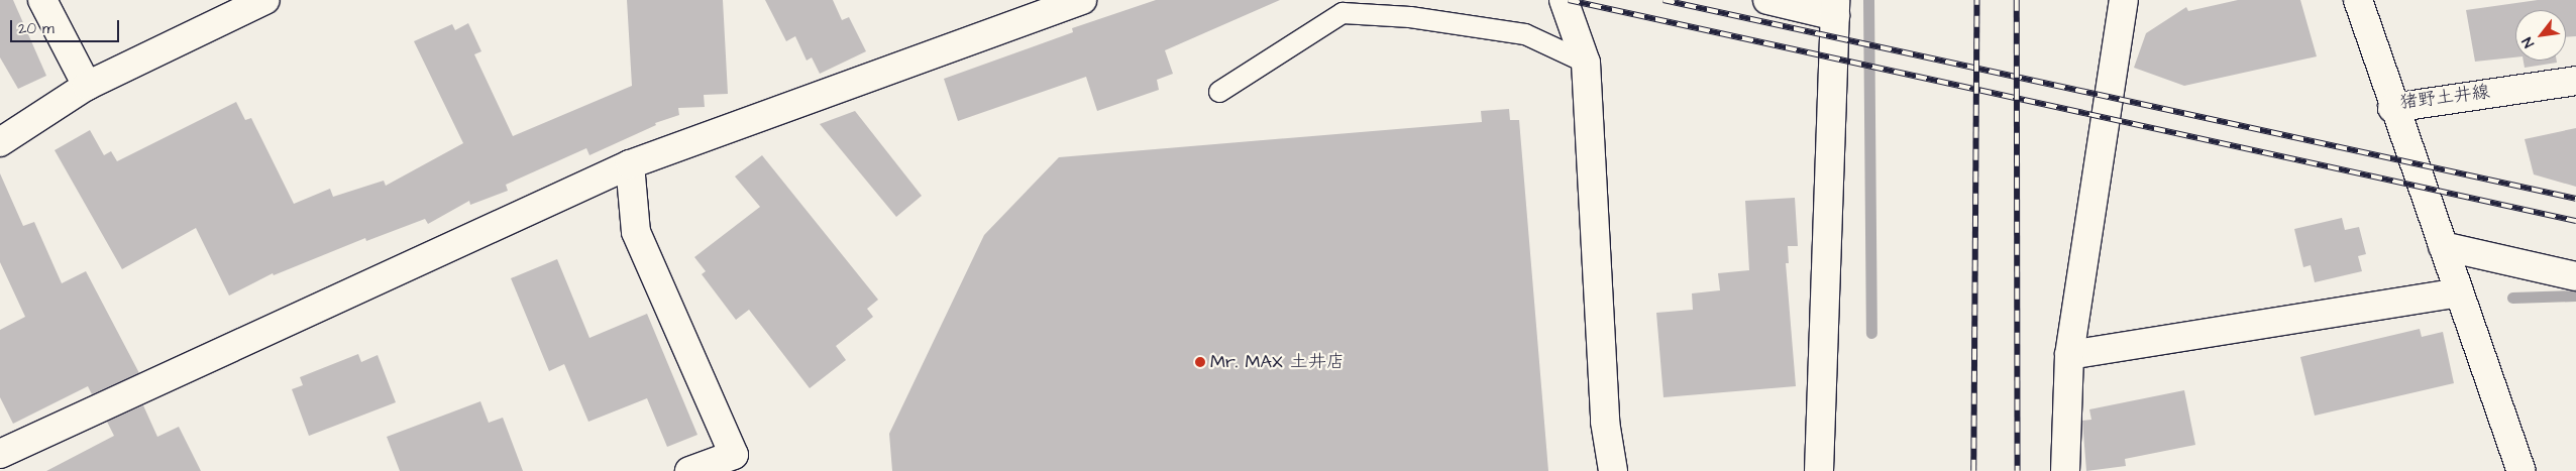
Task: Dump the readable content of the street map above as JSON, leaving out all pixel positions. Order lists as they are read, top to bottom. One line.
{"streets":{"street":["猪野土井線"]},"places":["Mr. MAX 土井店"],"scale_bar":"20 m","north":"bottom left"}
